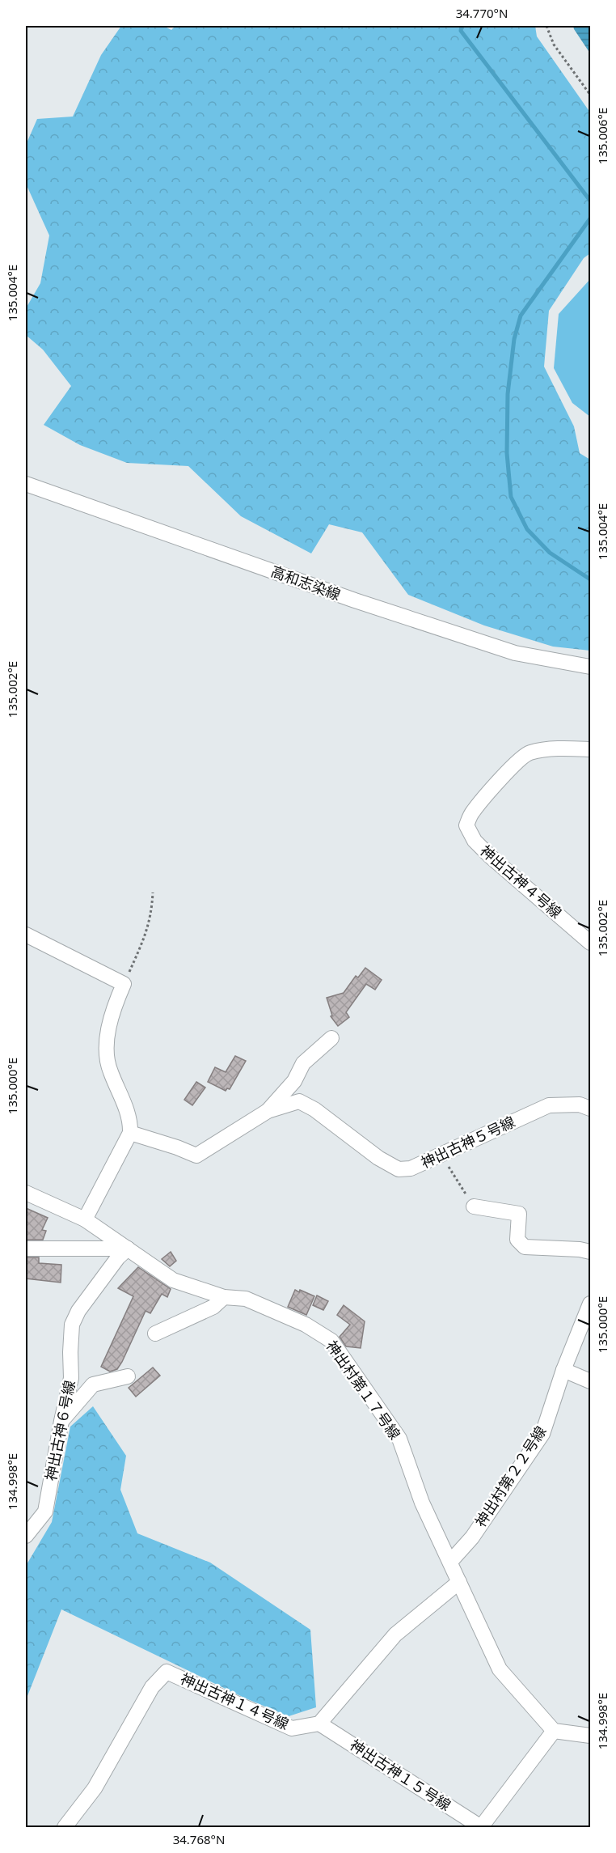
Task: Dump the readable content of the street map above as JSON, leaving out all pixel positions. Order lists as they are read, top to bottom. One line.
{"streets":{"street":["高和志染線","神出古神４号線","神出古神５号線","神出村第１７号線","神出古神６号線","神出村第２２号線","神出古神１４号線","神出古神１５号線"]},"crossings":[["神出村第１７号線","神出古神６号線"],["神出村第１７号線","神出村第２２号線"],["神出古神１４号線","神出古神１５号線"]],"coordinates":["34.770°N","135.006°E","135.004°E","135.002°E","135.000°E","134.998°E","34.768°N"]}
